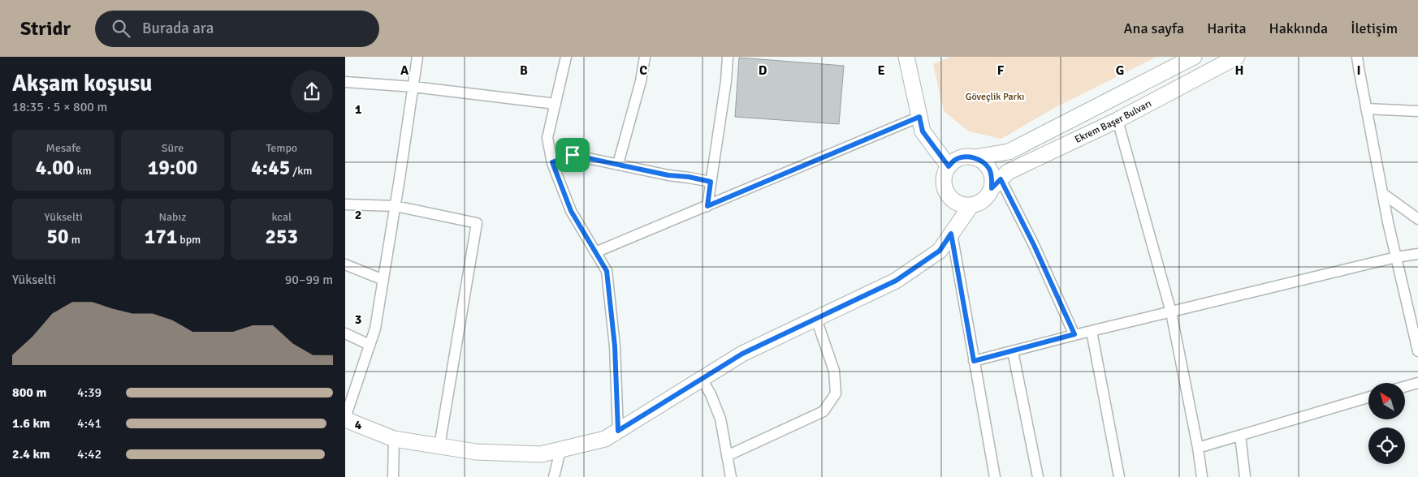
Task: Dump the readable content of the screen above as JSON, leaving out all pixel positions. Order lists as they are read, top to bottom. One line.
{"streets":{"street":["Ekrem Başer Bulvarı"]},"parks":["Göveçlik Parkı"],"north":"top left","page":{"header":"Stridr","search":"Burada ara","nav":["Ana sayfa","Harita","Hakkında","İletişim"],"heading":["Akşam koşusu","18:35 · 5 × 800 m"],"stats":[["Mesafe","4.00 km"],["Süre","19:00"],["Tempo","4:45 /km"],["Yükselti","50 m"],["Nabız","171 bpm"],["kcal","253"]],"chart":["Yükselti","90–99 m"],"list":[{"name":"800 m","note":"4:39"},{"name":"1.6 km","note":"4:41"},{"name":"2.4 km","note":"4:42"}]},"grid":{"columns":["A","B","C","D","E","F","G","H","I"],"rows":["1","2","3","4"]}}
